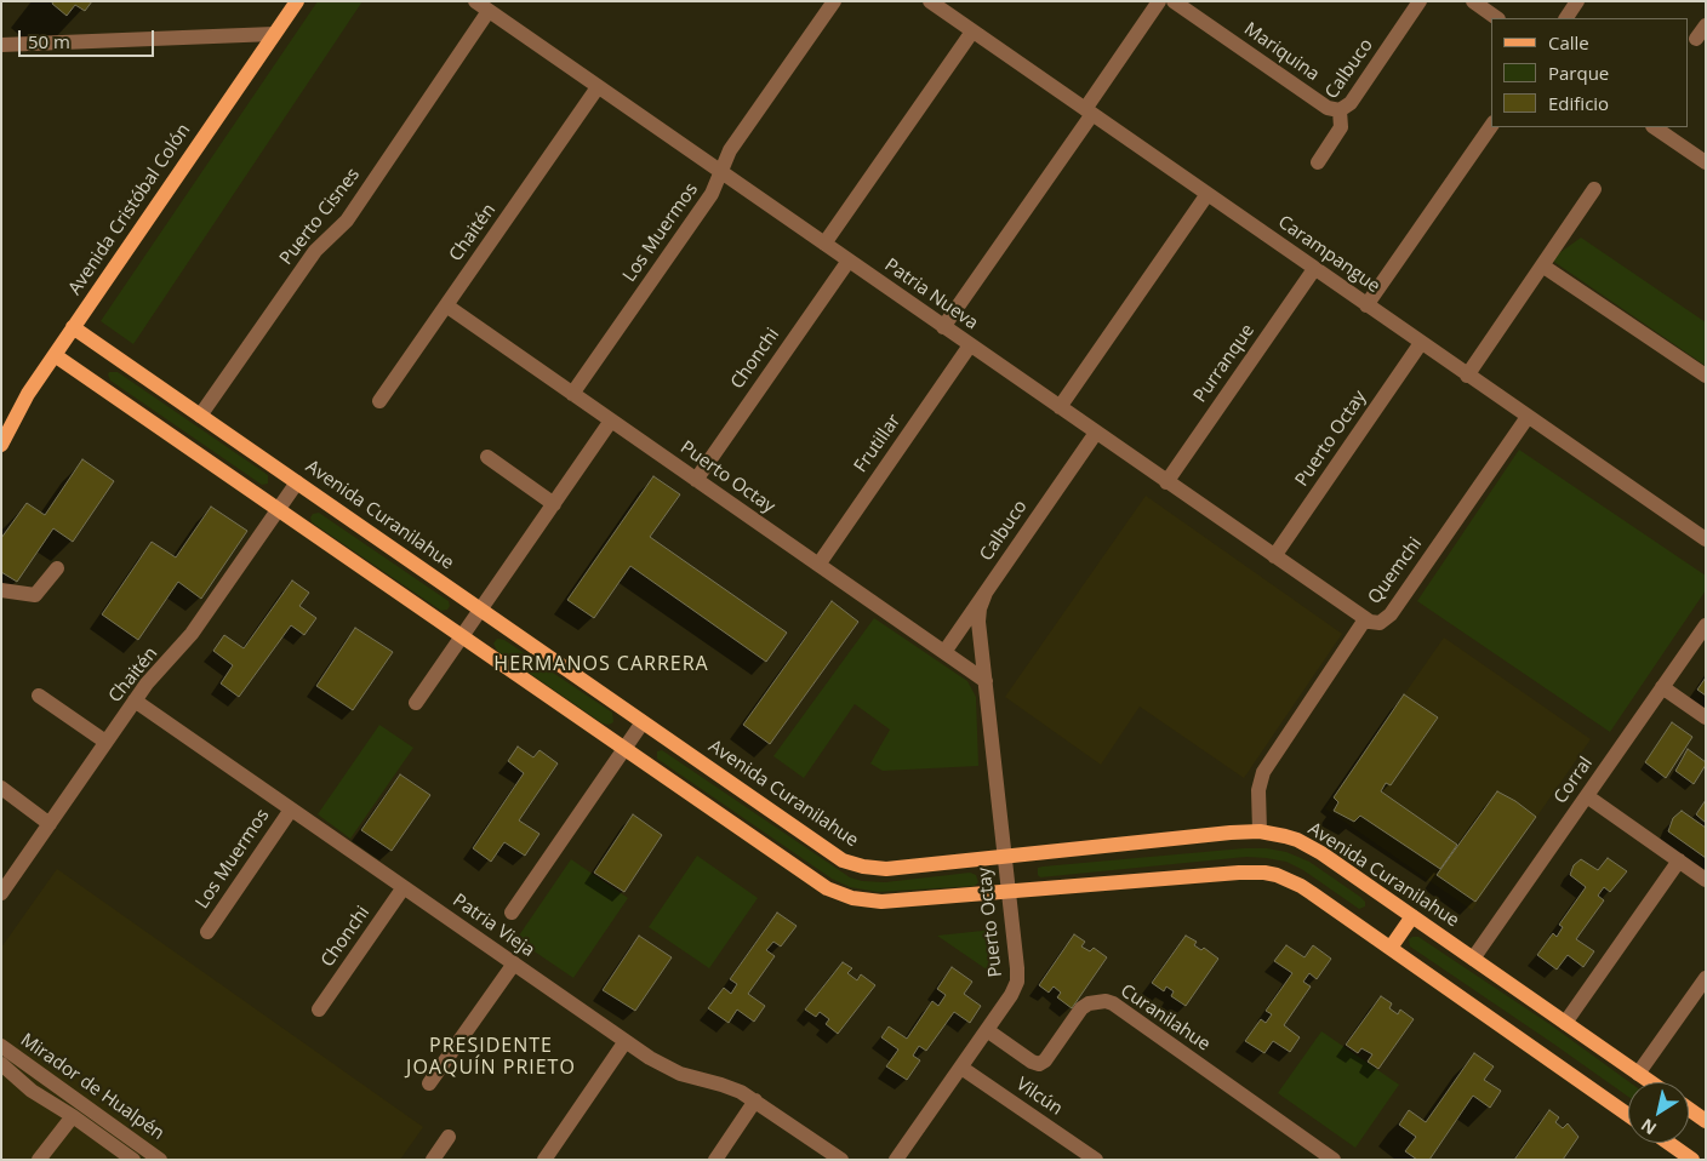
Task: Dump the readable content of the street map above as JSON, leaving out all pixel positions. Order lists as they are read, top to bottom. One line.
{"streets":{"main road":["Avenida Cristóbal Colón","Avenida Curanilahue"],"street":["Mariquina","Calbuco","Puerto Cisnes","Chaitén","Los Muermos","Carampangue","Patria Nueva","Chonchi","Purranque","Puerto Octay","Frutillar","Quemchi","Corral","Patria Vieja","Curanilahue","Mirador de Hualpén","Vilcún"]},"crossings":[["Mariquina","Calbuco"],["Calbuco","Patria Nueva"],["Calbuco","Puerto Octay"],["Avenida Cristóbal Colón","Avenida Curanilahue"],["Puerto Cisnes","Patria Nueva"],["Puerto Cisnes","Avenida Curanilahue"],["Chaitén","Patria Nueva"],["Chaitén","Puerto Octay"],["Chaitén","Avenida Curanilahue"],["Chaitén","Patria Vieja"],["Los Muermos","Patria Nueva"],["Los Muermos","Puerto Octay"],["Los Muermos","Patria Vieja"],["Carampangue","Purranque"],["Carampangue","Puerto Octay"],["Carampangue","Quemchi"],["Patria Nueva","Chonchi"],["Patria Nueva","Purranque"],["Patria Nueva","Puerto Octay"],["Patria Nueva","Frutillar"],["Patria Nueva","Quemchi"],["Chonchi","Puerto Octay"],["Chonchi","Patria Vieja"],["Puerto Octay","Frutillar"],["Puerto Octay","Avenida Curanilahue"],["Puerto Octay","Curanilahue"],["Puerto Octay","Vilcún"],["Avenida Curanilahue","Quemchi"],["Avenida Curanilahue","Corral"]],"districts":["HERMANOS CARRERA","PRESIDENTE JOAQUÍN PRIETO"],"legend":["Calle","Parque","Edificio"],"scale_bar":"50 m","north":"bottom left"}
